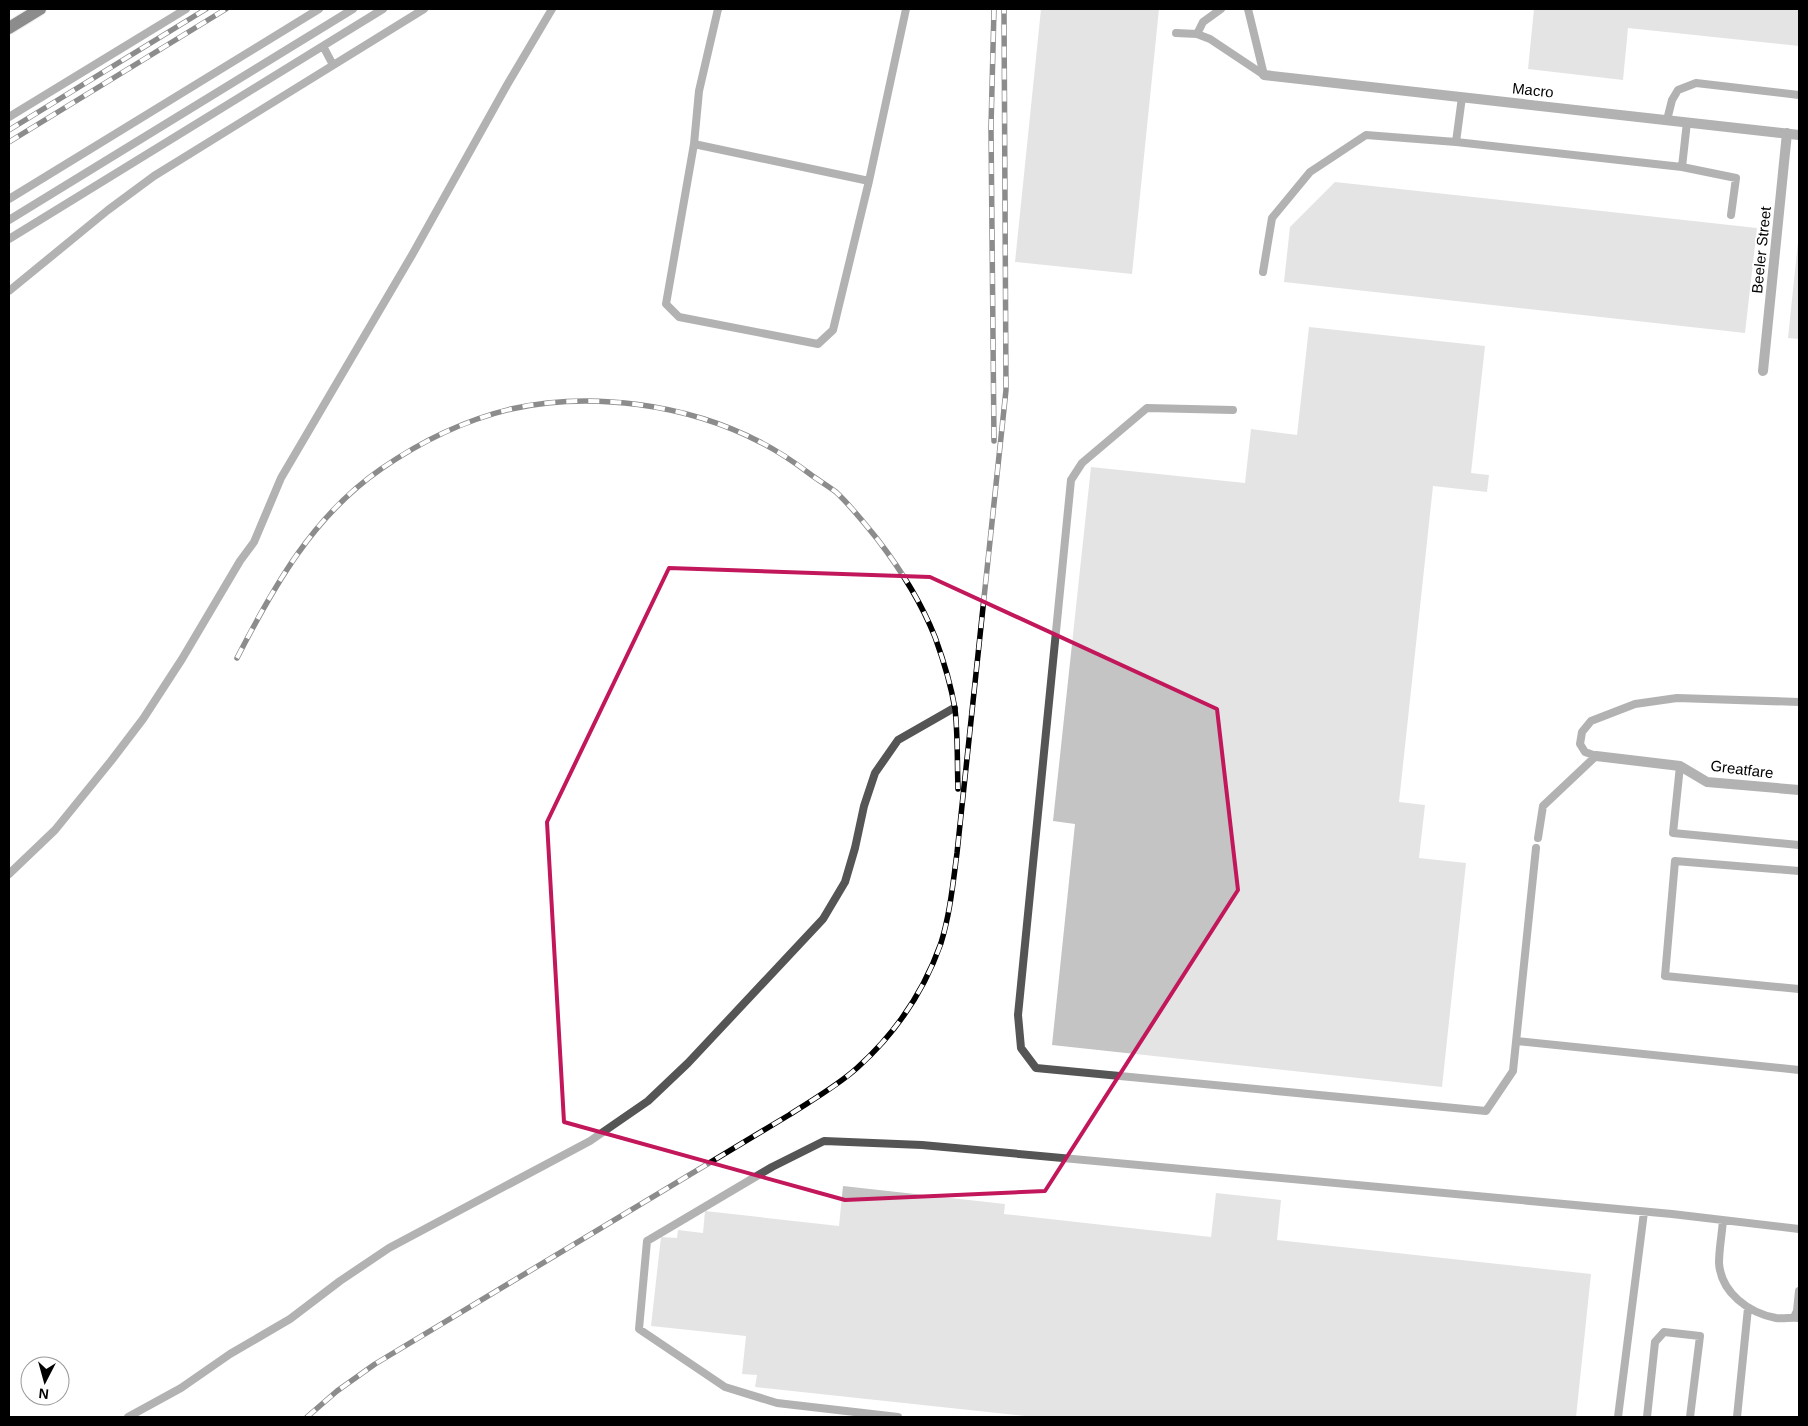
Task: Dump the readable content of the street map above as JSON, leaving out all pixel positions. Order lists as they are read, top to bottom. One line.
{"streets":{"street":["Macro","Beeler Street","Greatfare"]},"crossings":[["Macro","Beeler Street"]],"north":"bottom"}
